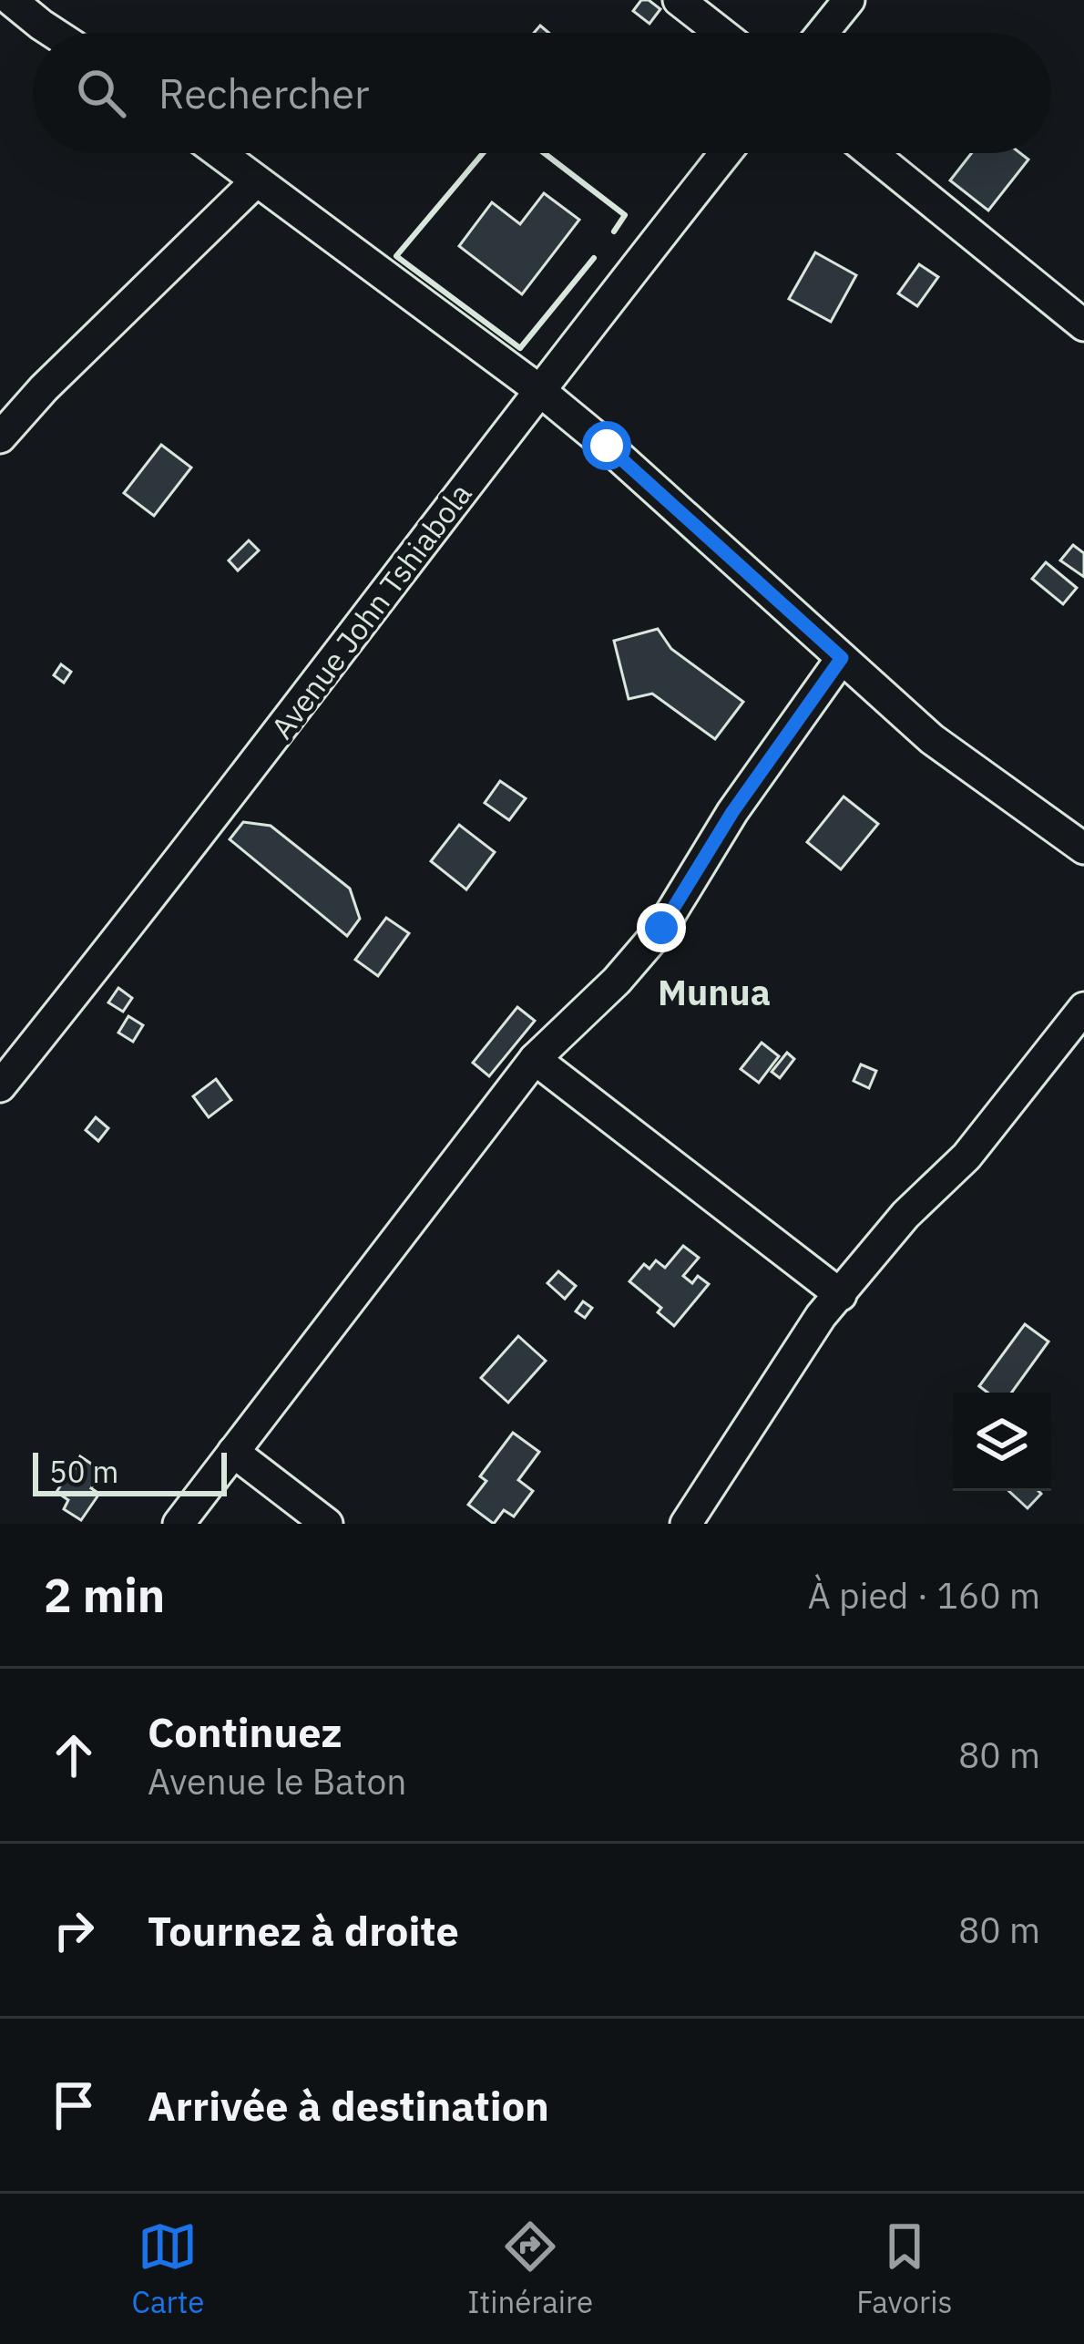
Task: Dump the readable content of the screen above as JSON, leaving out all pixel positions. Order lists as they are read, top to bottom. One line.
{"streets":{"street":["Avenue John Tshiabola"]},"districts":["Munua"],"scale_bar":"50 m","page":{"search":"Rechercher","scale":"50 m","heading":["2 min","À pied · 160 m"],"list":[["Continuez","Avenue le Baton","80 m"],["Tournez à droite","80 m"],"Arrivée à destination"],"nav":["Carte","Itinéraire","Favoris"]}}
